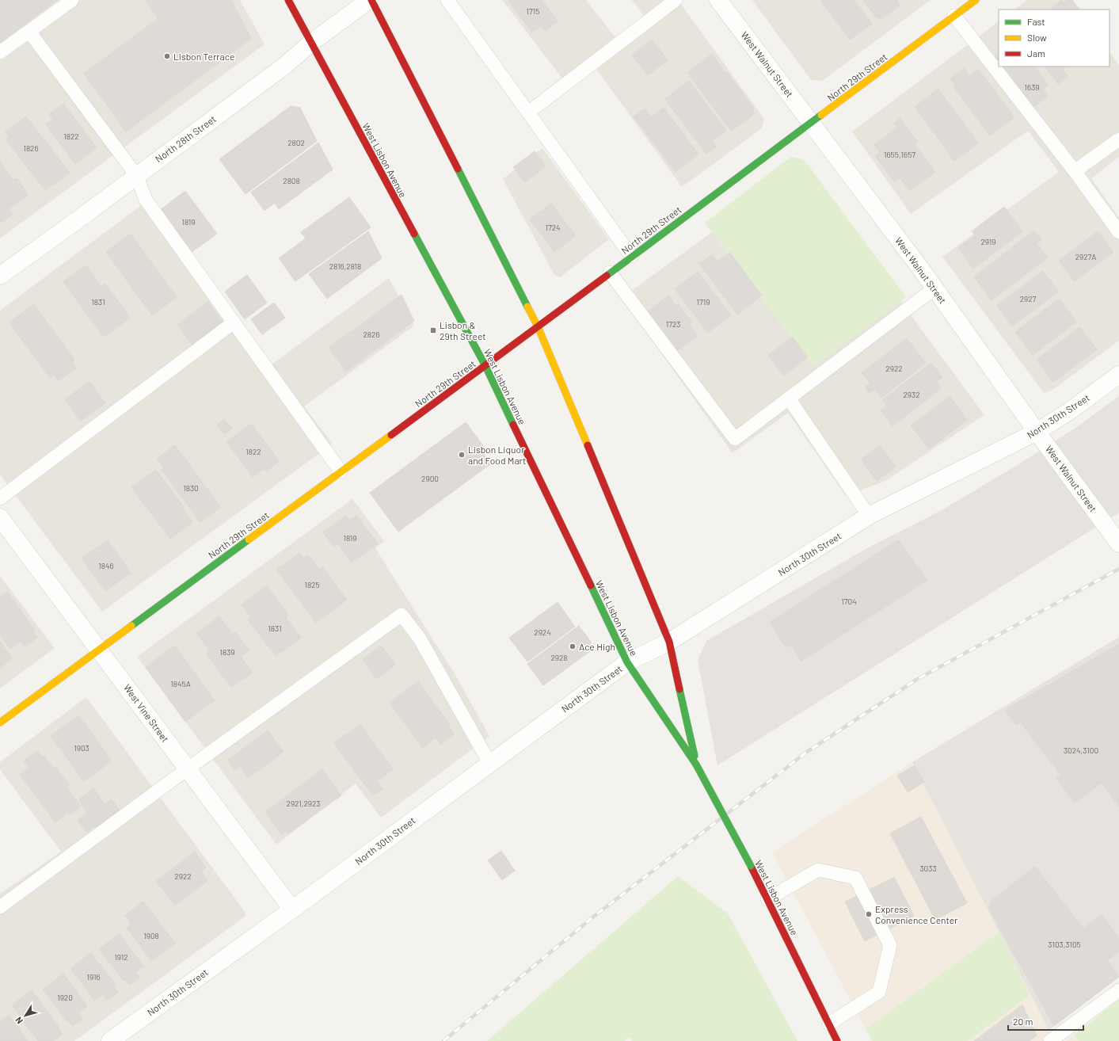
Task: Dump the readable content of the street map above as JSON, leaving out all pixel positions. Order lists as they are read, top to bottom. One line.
{"streets":{"main road":["North 29th Street","West Lisbon Avenue"],"street":["West Walnut Street","North 28th Street","North 30th Street","West Vine Street"]},"crossings":[["West Walnut Street","North 29th Street"],["West Walnut Street","North 30th Street"],["North 29th Street","West Lisbon Avenue"],["North 29th Street","West Vine Street"],["North 28th Street","West Lisbon Avenue"],["West Lisbon Avenue","North 30th Street"],["North 30th Street","West Vine Street"]],"places":{"other":["Lisbon Terrace","Lisbon Liquor and Food Mart","Ace High","Express Convenience Center"],"transit":["Lisbon & 29th Street"]},"house_numbers":["1715","1639","1822","2802","1826","1655,1657","2808","1819","1724","2919","2927A","2816,2818","2927","1831","1719","1723","2826","2922","2932","1822","2900","1830","1819","1846","1825","1704","1831","2924","1839","2928","1845A","1903","3024,3100","2921,2923","3033","2922","1908","3103,3105","1912","1916","1920"],"legend":["Fast","Slow","Jam"],"scale_bar":"20 m","north":"bottom left"}
